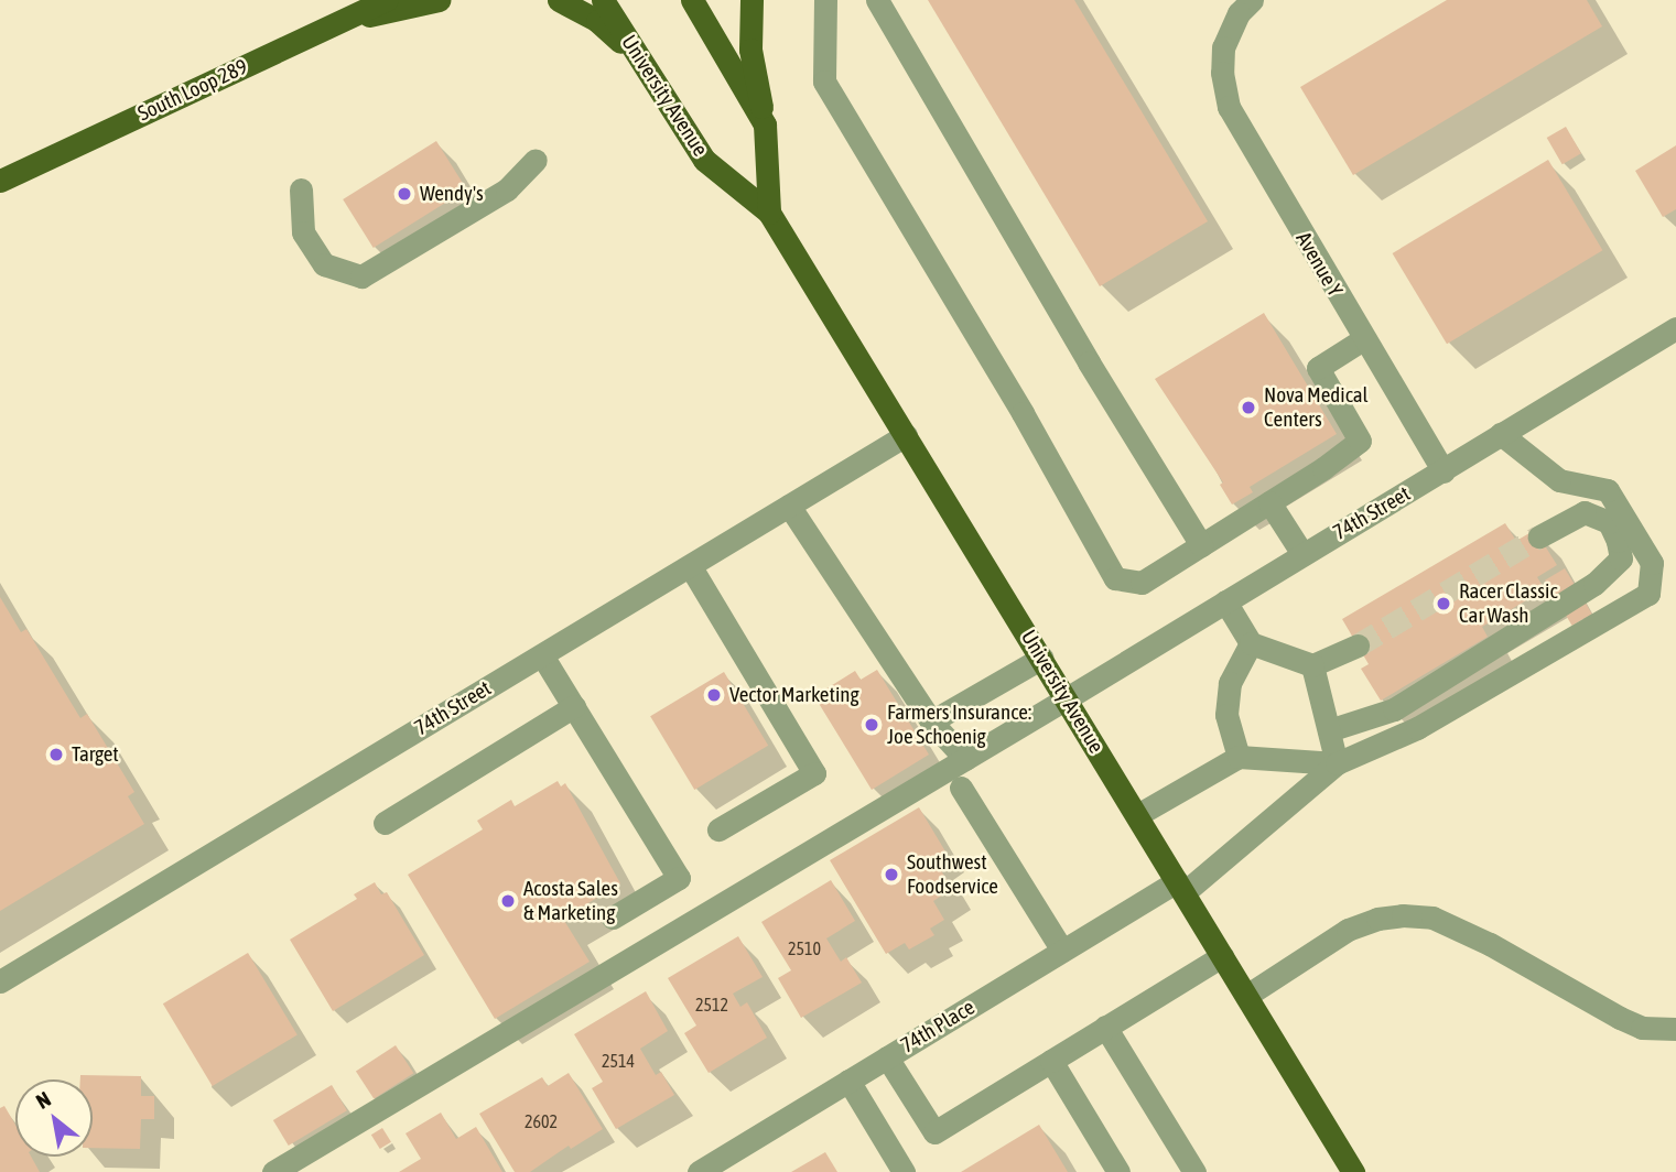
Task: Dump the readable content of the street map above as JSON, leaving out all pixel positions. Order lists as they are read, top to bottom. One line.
{"streets":{"main road":["South Loop 289","University Avenue"],"street":["Avenue Y","74th Street","74th Place"]},"crossings":[["University Avenue","74th Street"],["University Avenue","74th Place"],["Avenue Y","74th Street"]],"places":["Wendy's","Nova Medical Centers","Racer Classic Car Wash","Vector Marketing","Farmers Insurance: Joe Schoenig","Target","Southwest Foodservice","Acosta Sales & Marketing"],"house_numbers":["2510","2512","2514","2602"],"north":"top left"}
